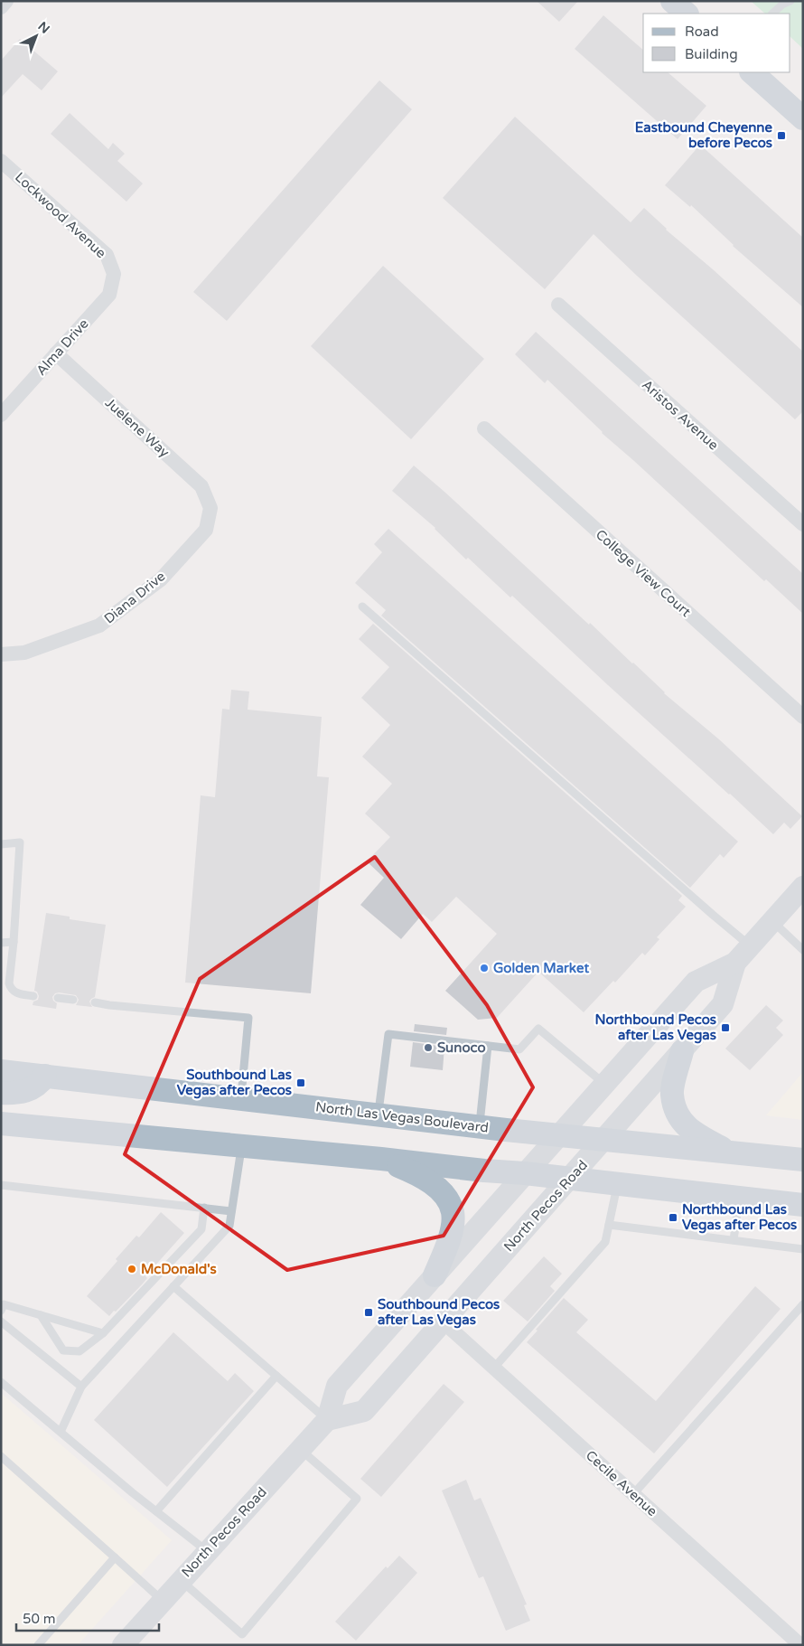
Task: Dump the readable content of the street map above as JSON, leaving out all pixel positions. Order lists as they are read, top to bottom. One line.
{"streets":{"main road":["North Las Vegas Boulevard","North Pecos Road"],"street":["Lockwood Avenue","Alma Drive","Aristos Avenue","Juelene Way","College View Court","Diana Drive","Cecile Avenue"]},"crossings":[["Lockwood Avenue","Alma Drive"],["Alma Drive","Juelene Way"],["Juelene Way","Diana Drive"],["North Las Vegas Boulevard","North Pecos Road"],["North Pecos Road","Cecile Avenue"]],"places":{"transit":["Eastbound Cheyenne before Pecos","Northbound Pecos after Las Vegas","Southbound Las Vegas after Pecos","Northbound Las Vegas after Pecos","Southbound Pecos after Las Vegas"],"other":["Golden Market","Sunoco","McDonald's"]},"legend":["Road","Building"],"scale_bar":"50 m","north":"top right"}
